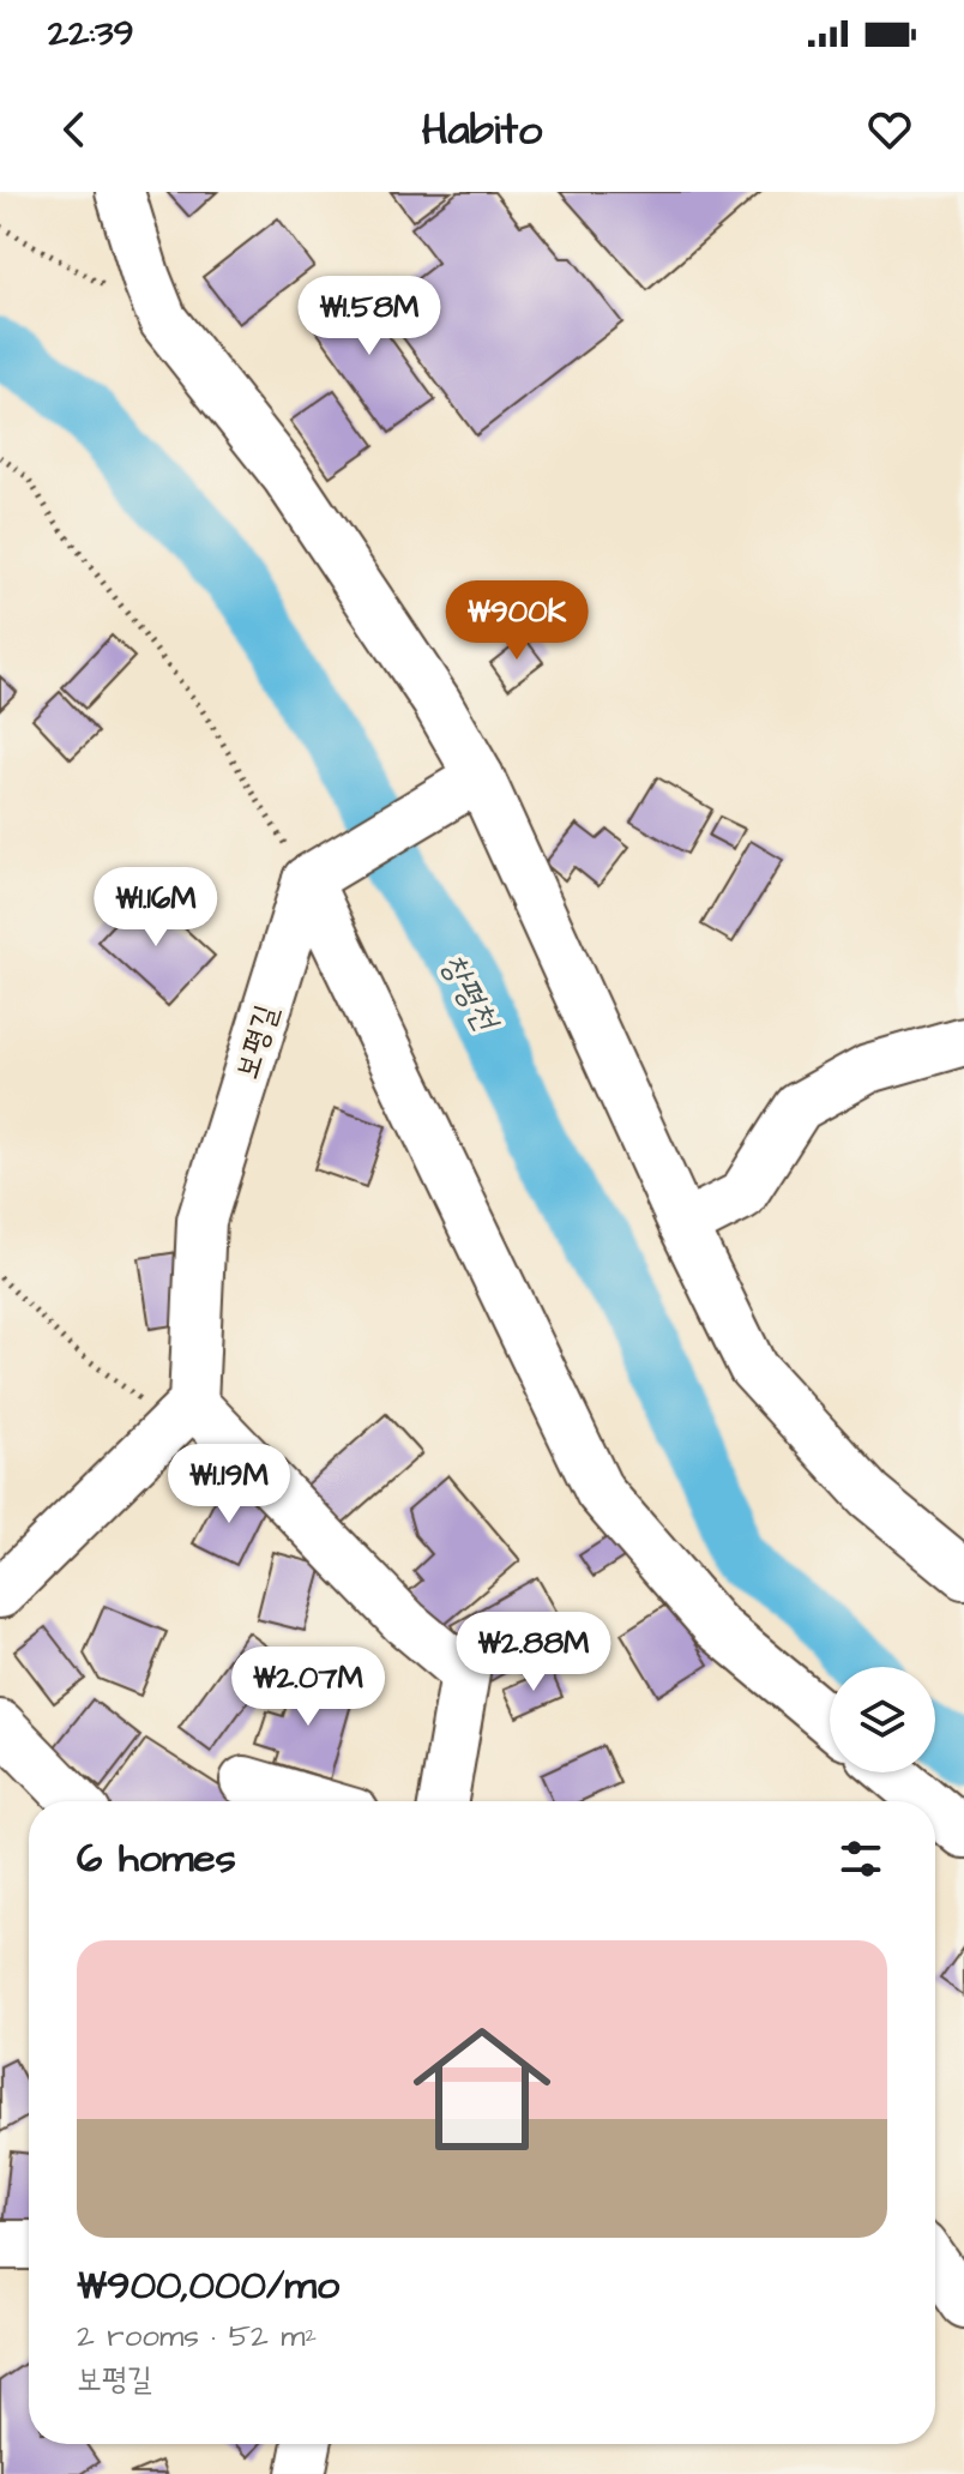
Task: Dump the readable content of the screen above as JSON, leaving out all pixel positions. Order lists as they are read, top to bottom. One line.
{"streets":{"street":["보평길"]},"water":["창평천"],"page":{"status":"22:39","header":"Habito","price":["₩1.58M","₩900K","₩1.16M","₩1.19M","₩2.88M","₩2.07M"],"heading":"6 homes","list":[{"name":"₩900,000/mo","note":"2 rooms · 52 m² · 보평길"}]}}
